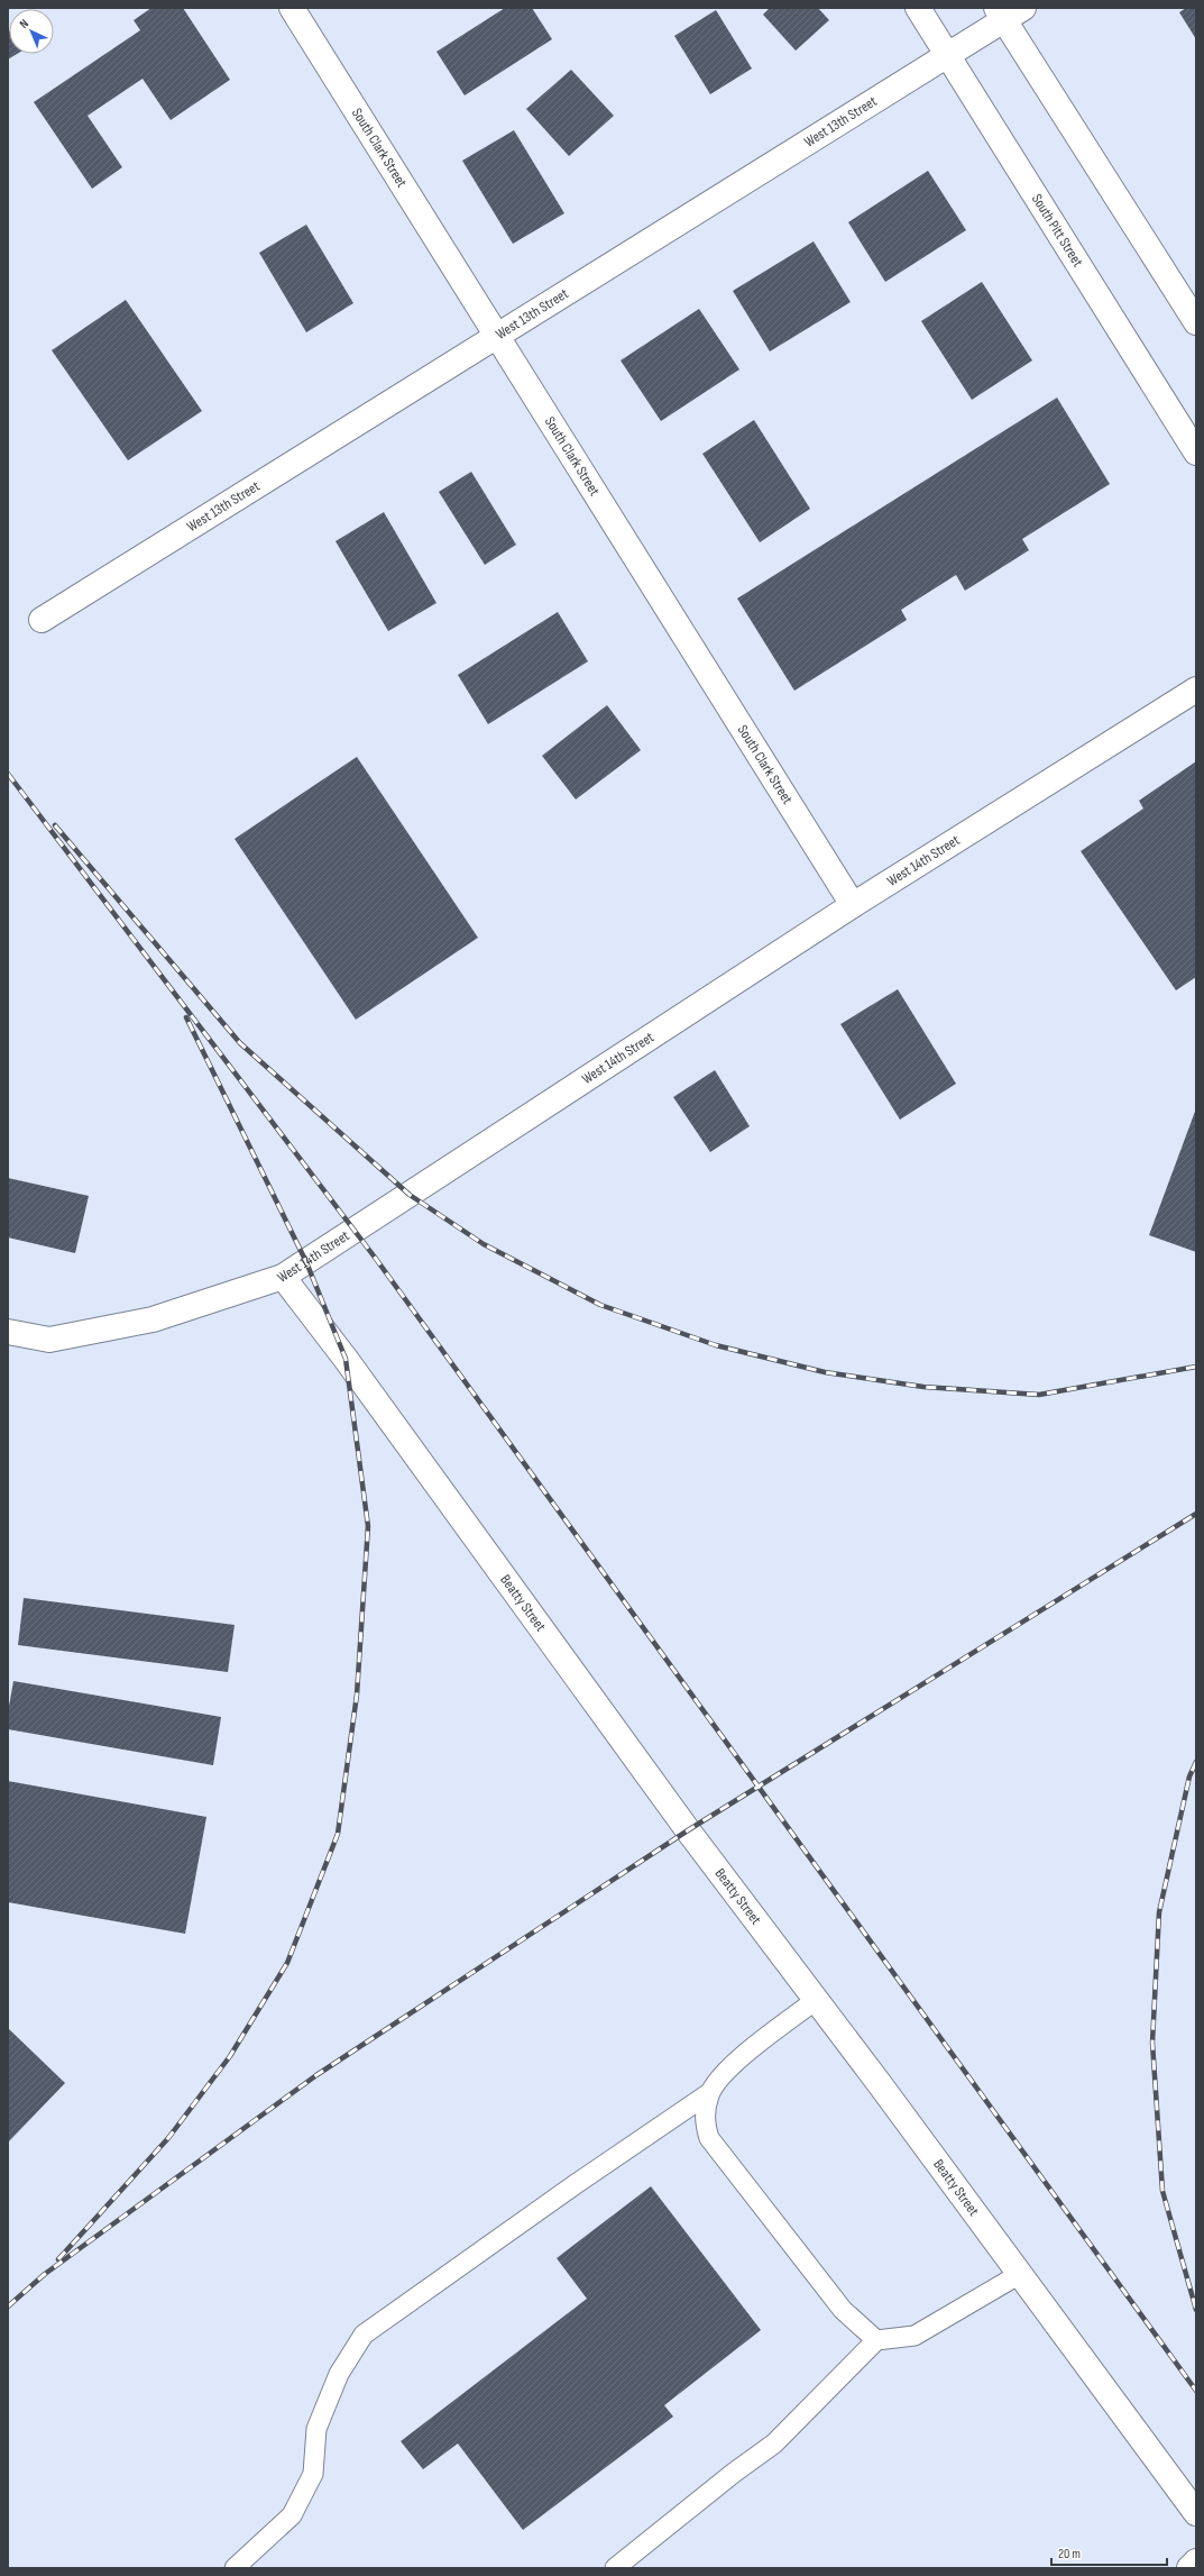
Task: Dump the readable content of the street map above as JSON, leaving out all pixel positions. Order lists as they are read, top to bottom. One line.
{"streets":{"street":["West 13th Street","South Clark Street","South Pitt Street","West 14th Street","Beatty Street"]},"crossings":[["West 13th Street","South Clark Street"],["West 13th Street","South Pitt Street"],["South Clark Street","West 14th Street"],["West 14th Street","Beatty Street"]],"scale_bar":"20 m","north":"top left"}
